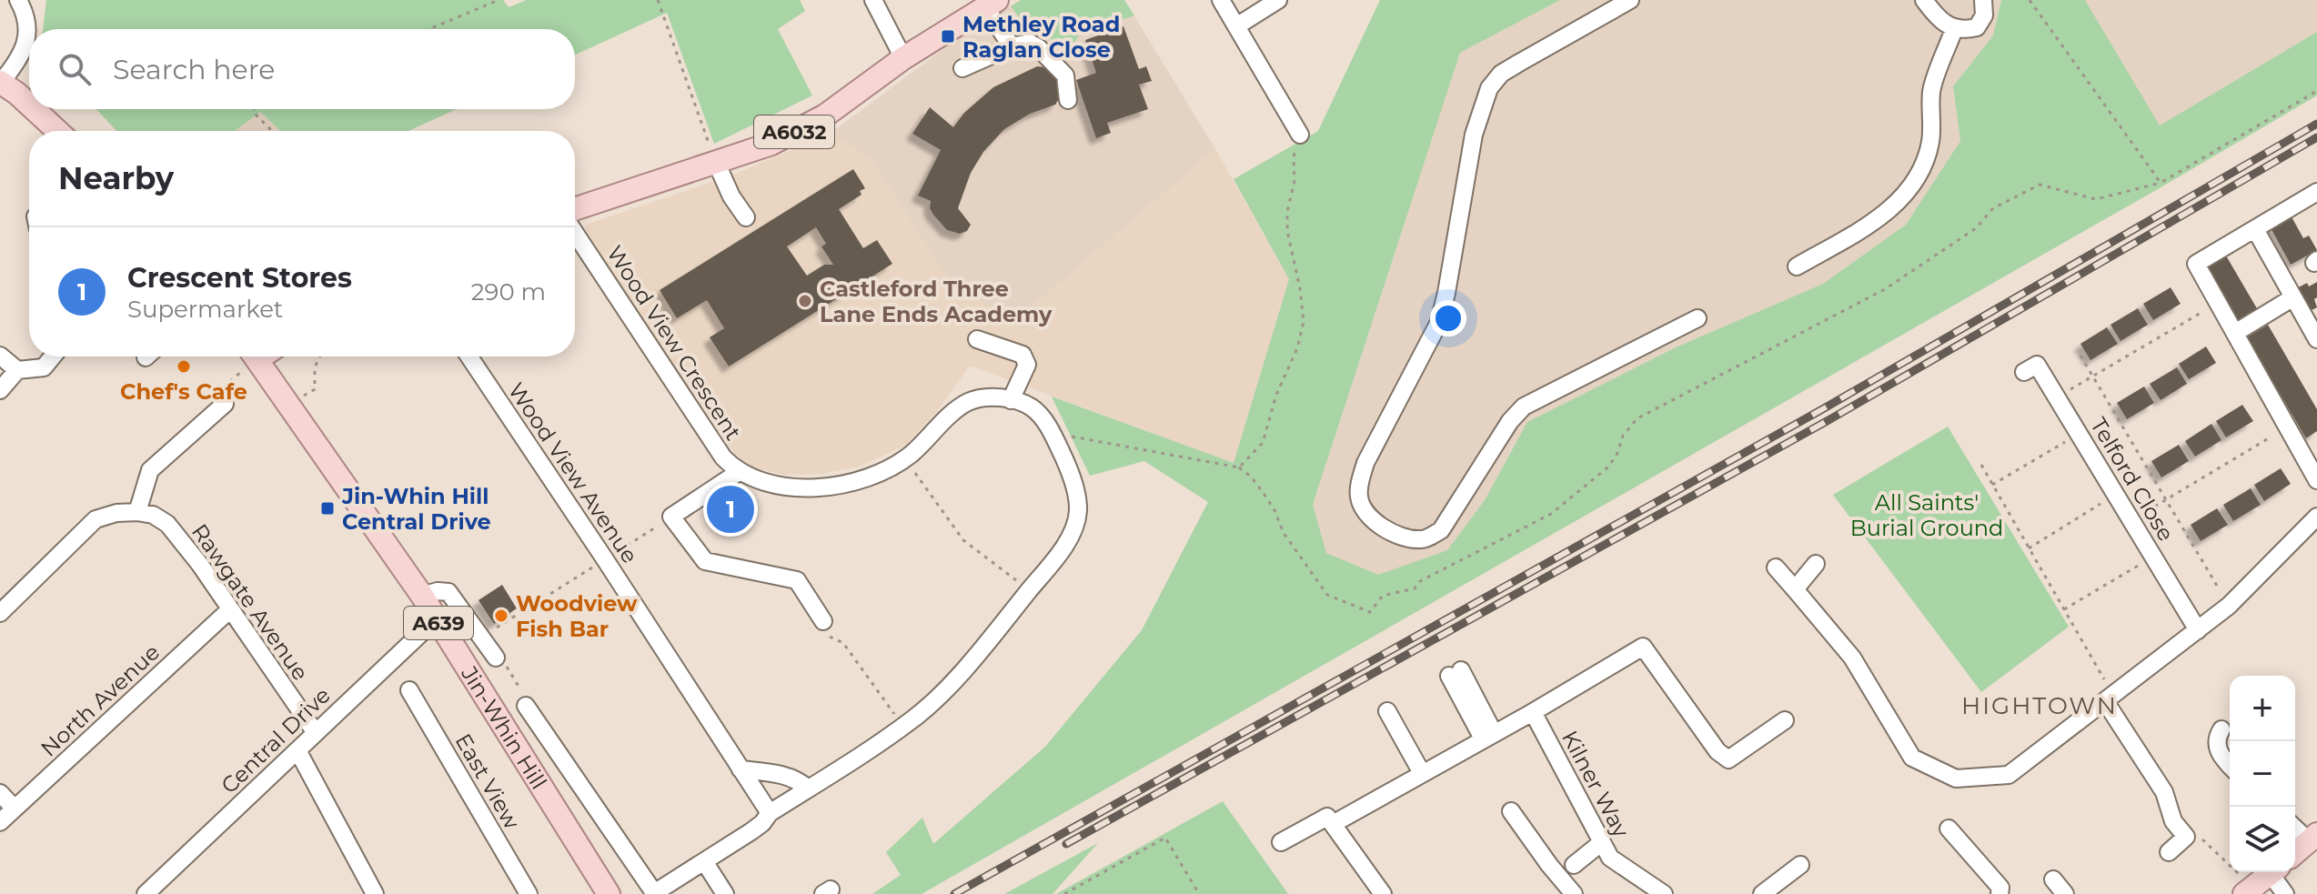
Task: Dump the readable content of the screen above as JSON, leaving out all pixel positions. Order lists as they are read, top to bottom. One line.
{"streets":{"main road":["A6032","A639","Jin-Whin Hill"],"street":["Wood View Crescent","Wood View Avenue","Telford Close","Rawgate Avenue","North Avenue","Central Drive","East View","Kilner Way"]},"crossings":[["Rawgate Avenue","North Avenue"],["Rawgate Avenue","Central Drive"],["Jin-Whin Hill","Central Drive"]],"districts":["HIGHTOWN"],"parks":["All Saints' Burial Ground"],"places":{"transit":["Methley Road Raglan Close","Jin-Whin Hill Central Drive"],"other":["Castleford Three Lane Ends Academy","Chef's Cafe","Woodview Fish Bar"]},"page":{"search":"Search here","heading":"Nearby","list":[{"mark":"1","name":"Crescent Stores","note":"Supermarket","value":"290 m"}],"pins":"1","map_buttons":["+","−"]}}
